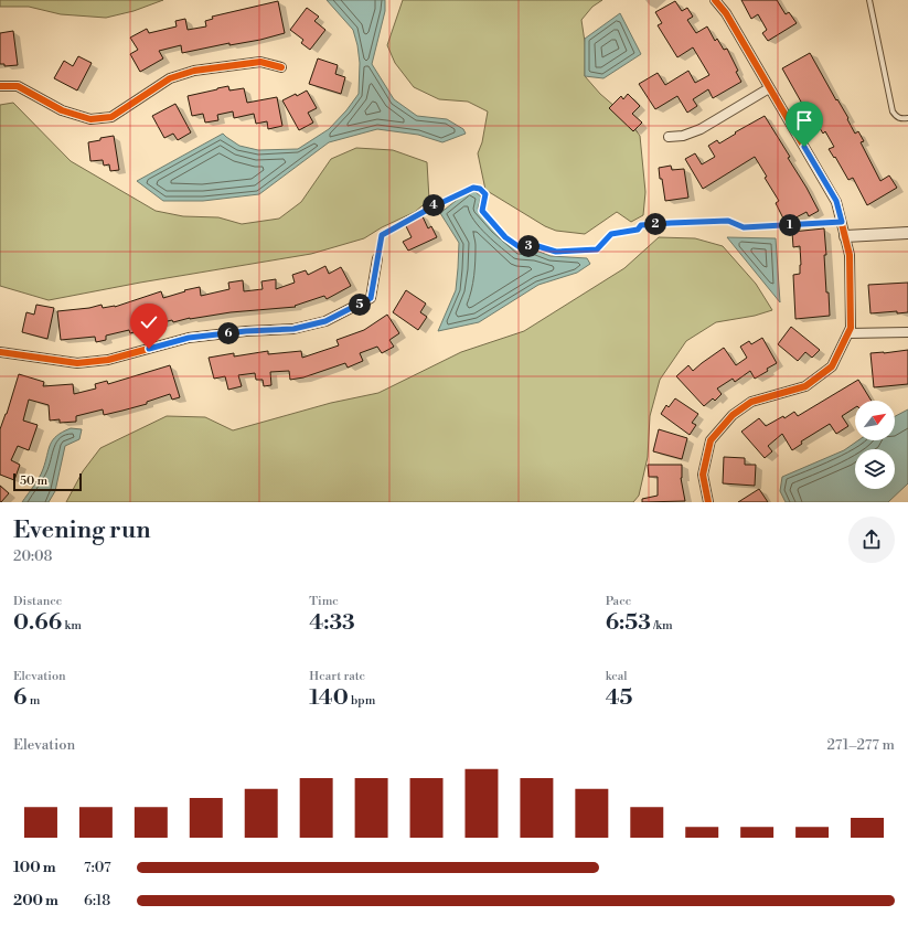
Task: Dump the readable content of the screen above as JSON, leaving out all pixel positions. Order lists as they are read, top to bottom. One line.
{"scale_bar":"50 m","north":"top right","page":{"pins":["4","2","1","3","5","6"],"scale":"50 m","heading":["Evening run","20:08"],"stats":[["Distance","0.66 km"],["Time","4:33"],["Pace","6:53 /km"],["Elevation","6 m"],["Heart rate","140 bpm"],["kcal","45"]],"chart":["Elevation","271–277 m"],"list":[{"name":"100 m","note":"7:07"},{"name":"200 m","note":"6:18"}]}}
